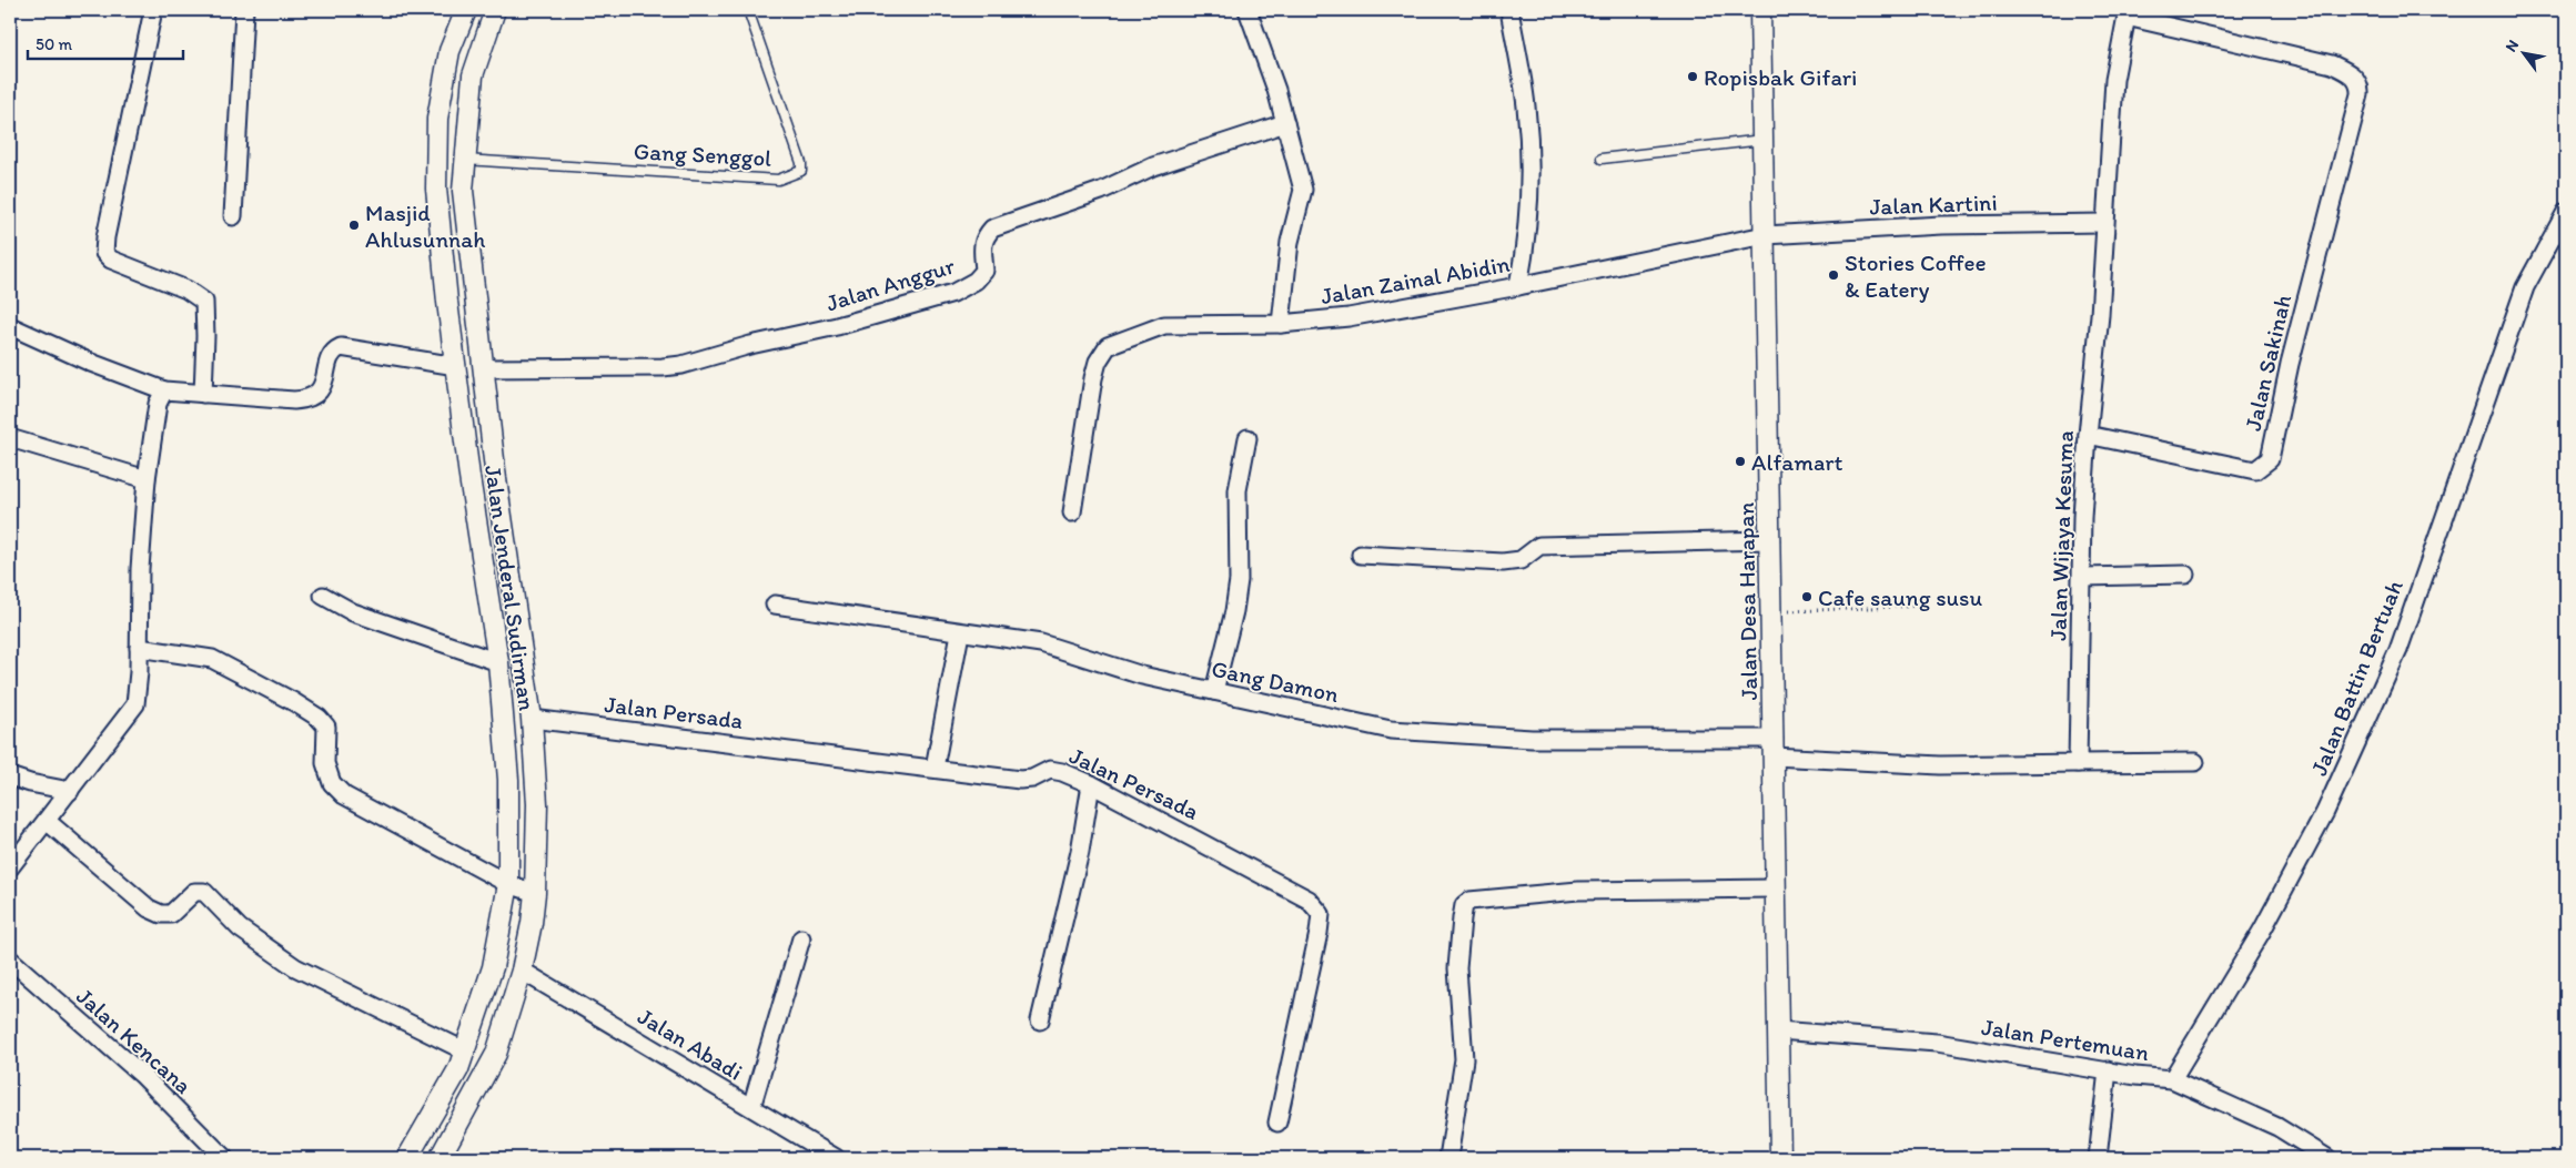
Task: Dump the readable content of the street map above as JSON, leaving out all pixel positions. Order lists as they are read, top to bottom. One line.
{"streets":{"street":["Jalan Kartini","Jalan Zainal Abidin","Jalan Anggur","Jalan Sakinah","Jalan Wijaya Kesuma","Jalan Jenderal Sudirman","Jalan Desa Harapan","Jalan Battin Bertuah","Gang Damon","Jalan Persada","Jalan Pertemuan","Jalan Kencana","Jalan Abadi"],"lane":["Gang Senggol"]},"crossings":[["Gang Senggol","Jalan Jenderal Sudirman"],["Jalan Kartini","Jalan Zainal Abidin"],["Jalan Kartini","Jalan Wijaya Kesuma"],["Jalan Kartini","Jalan Desa Harapan"],["Jalan Zainal Abidin","Jalan Desa Harapan"],["Jalan Anggur","Jalan Jenderal Sudirman"],["Jalan Sakinah","Jalan Wijaya Kesuma"],["Jalan Jenderal Sudirman","Jalan Persada"],["Jalan Jenderal Sudirman","Jalan Abadi"],["Jalan Desa Harapan","Gang Damon"],["Jalan Desa Harapan","Jalan Pertemuan"],["Jalan Battin Bertuah","Jalan Pertemuan"]],"places":["Ropisbak Gifari","Masjid Ahlusunnah","Stories Coffee & Eatery","Alfamart","Cafe saung susu"],"scale_bar":"50 m","north":"top left"}
